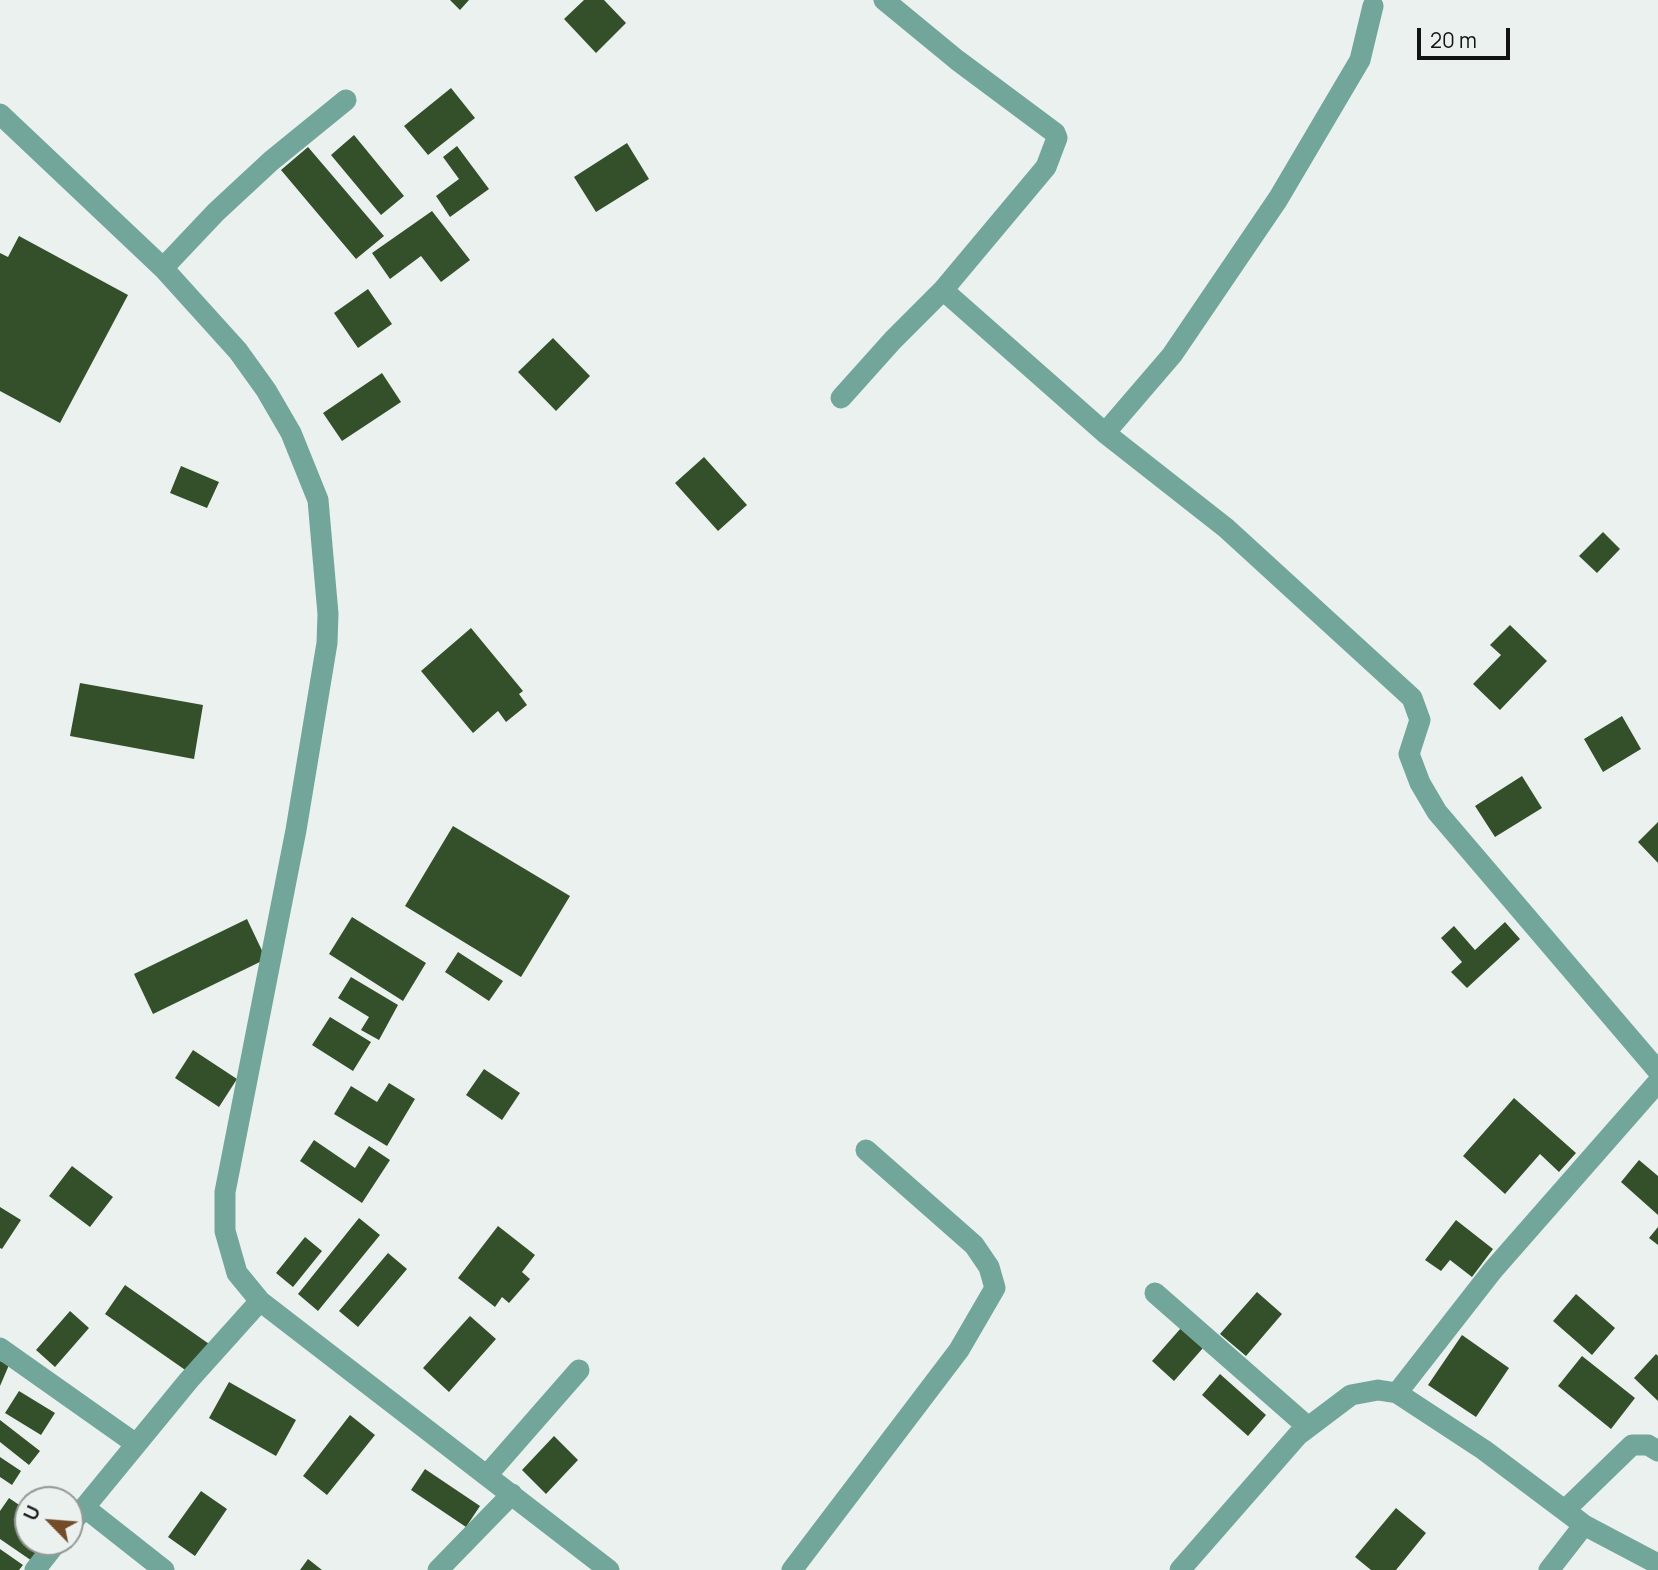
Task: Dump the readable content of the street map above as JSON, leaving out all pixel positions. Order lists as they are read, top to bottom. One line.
{"scale_bar":"20 m","north":"top left"}
